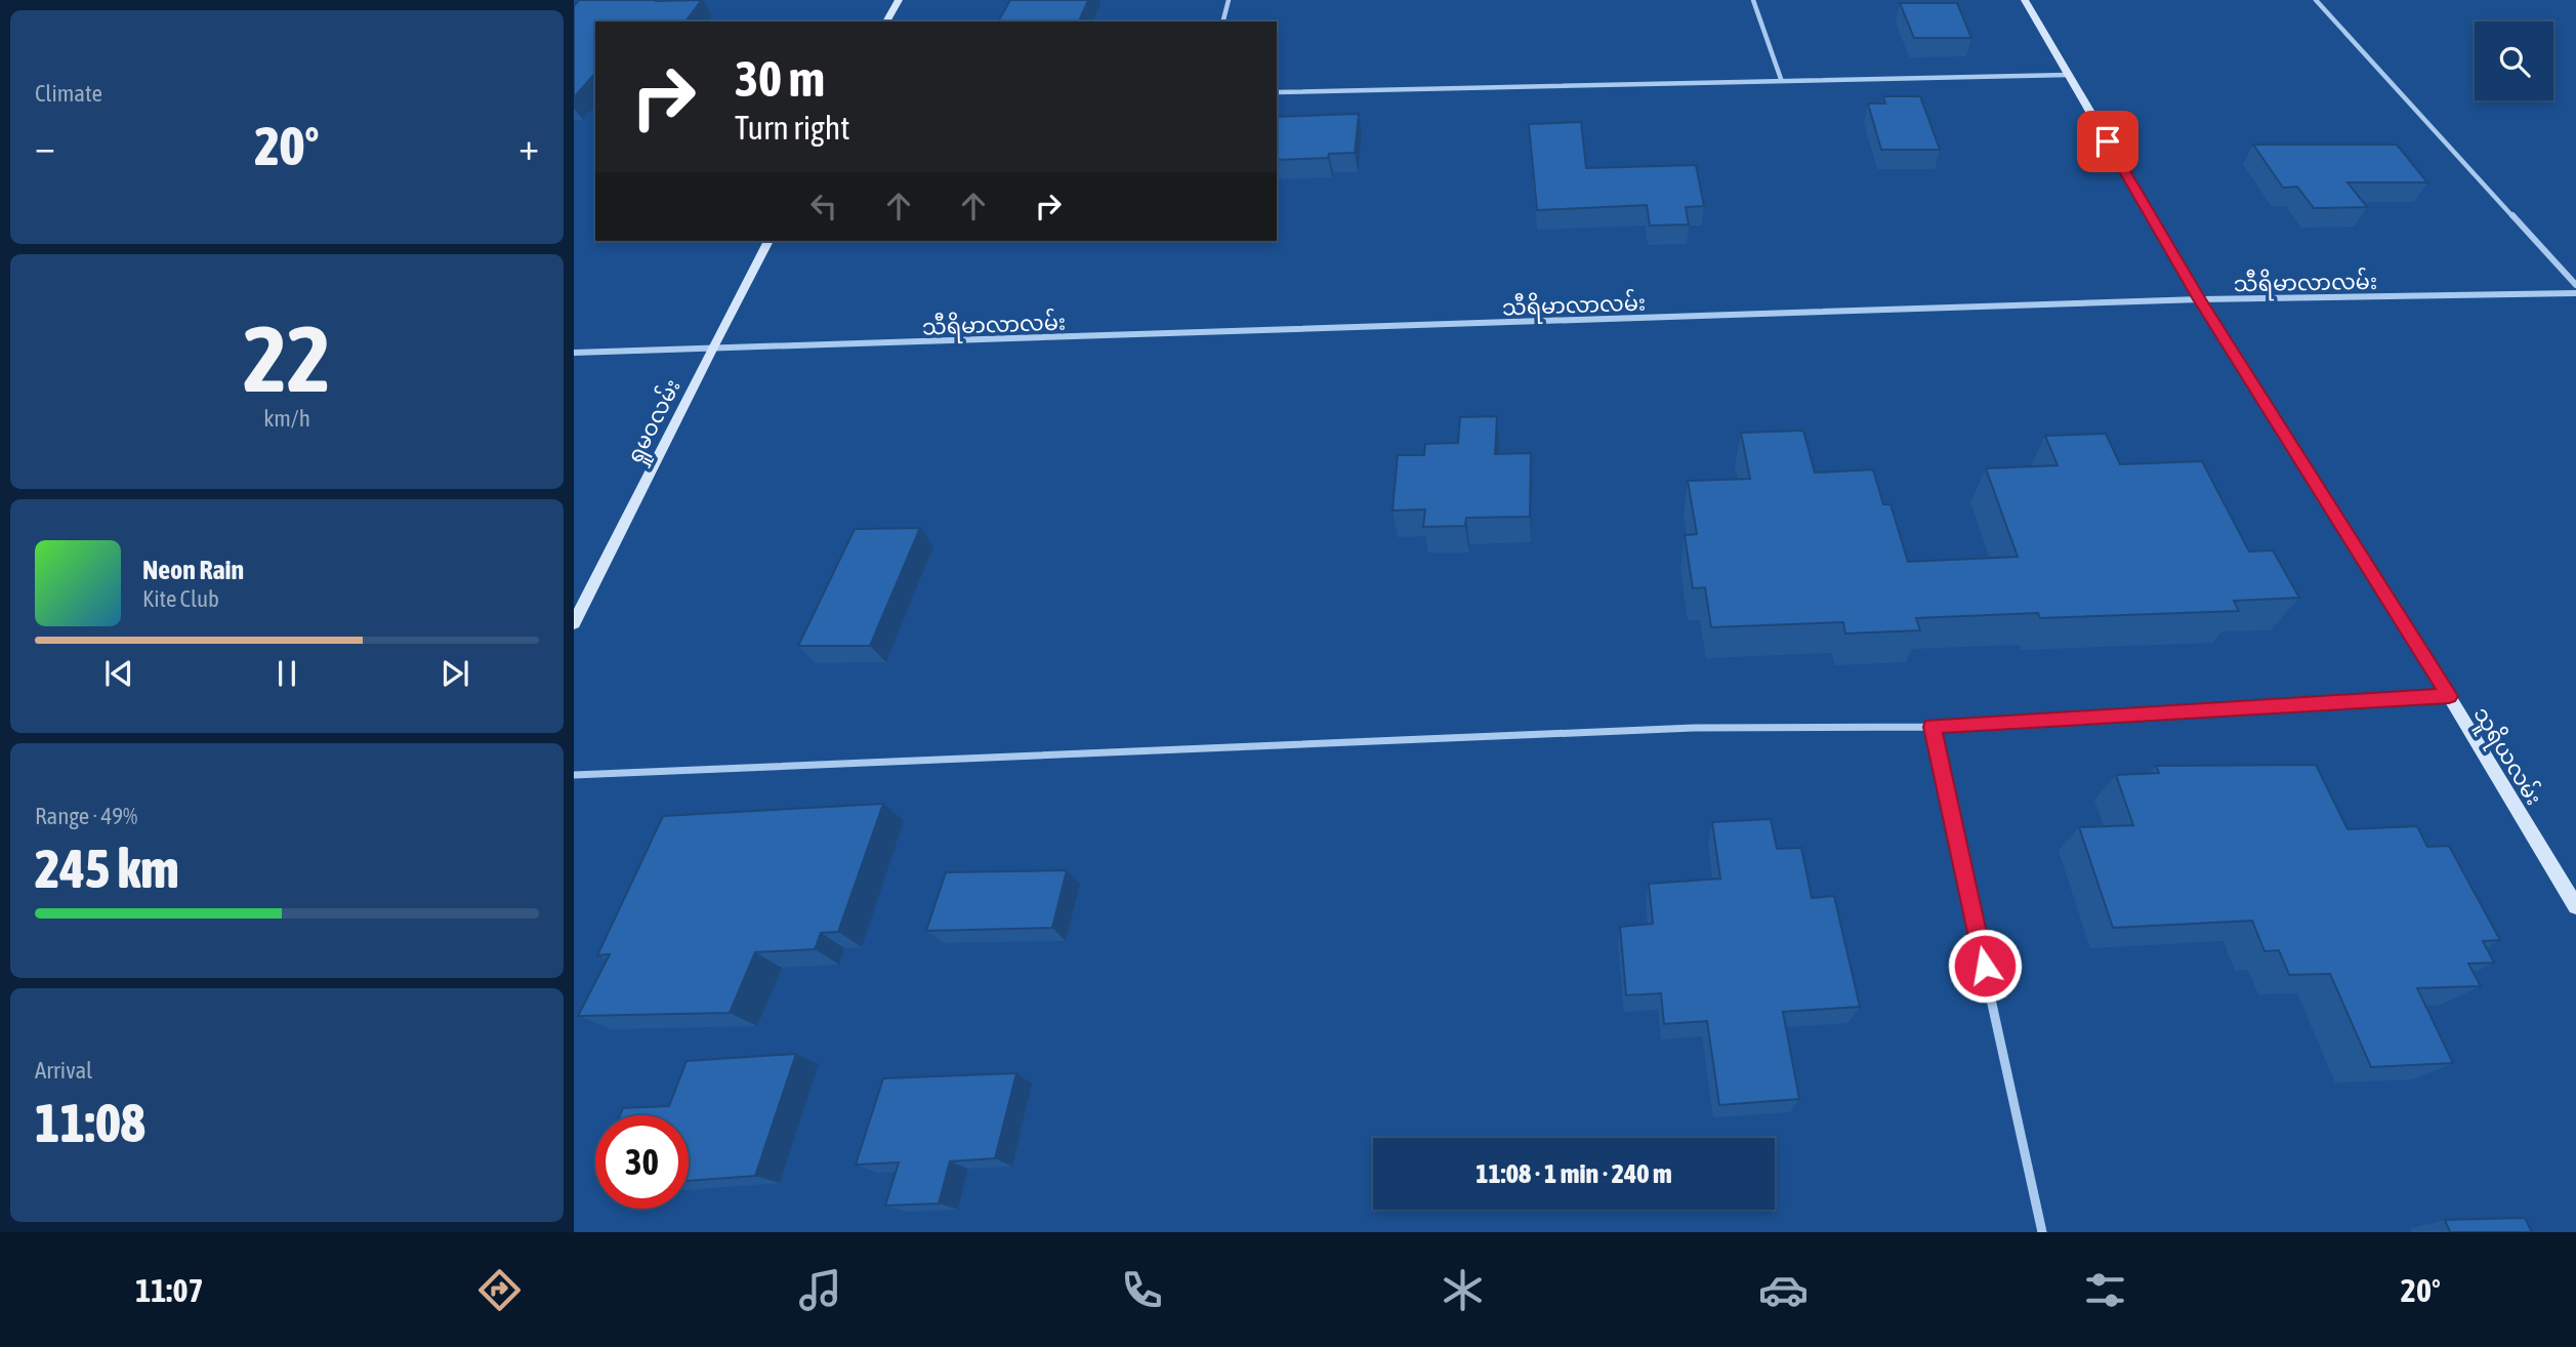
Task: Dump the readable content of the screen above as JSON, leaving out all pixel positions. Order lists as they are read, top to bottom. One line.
{"streets":{"street":["သီရိမာလာလမ်း","ရှုမဝလမ်း","သူရိယလမ်း"]},"crossings":[["သီရိမာလာလမ်း","ရှုမဝလမ်း"],["သီရိမာလာလမ်း","သူရိယလမ်း"]],"page":{"tile":["Climate",["22","km/h"],["Range · 49%","245 km"],["Arrival","11:08"]],"turn":["30 m","Turn right"],"heat":["−","20°","+"],"song":["Neon Rain","Kite Club"],"limit":"30","trip":"11:08 · 1 min · 240 m","tabs":["11:07","20°"]}}
